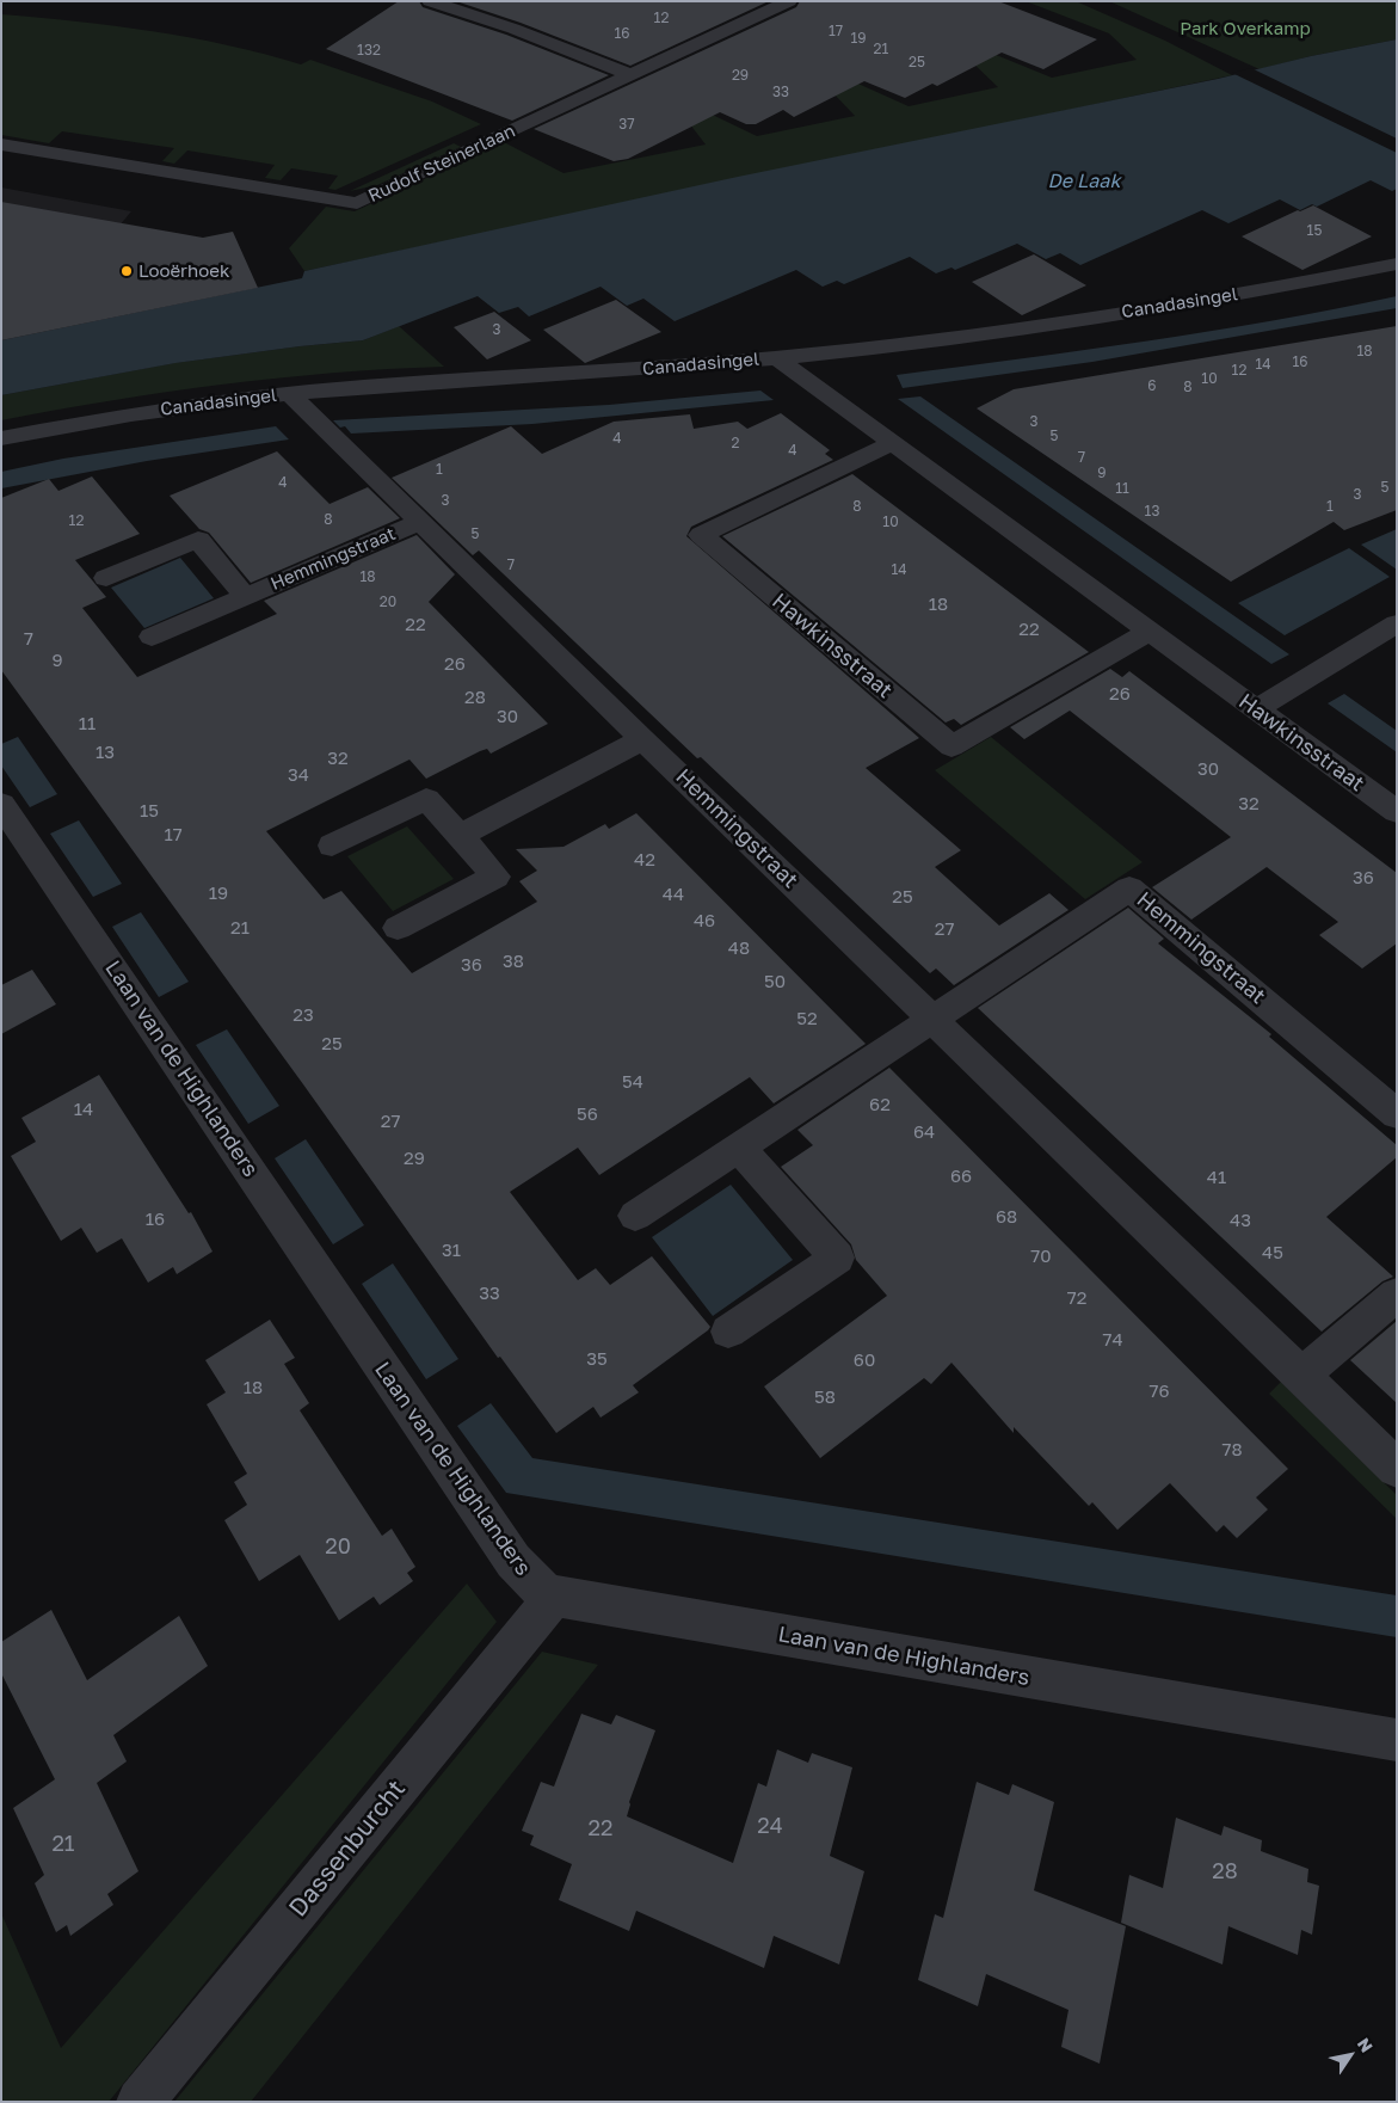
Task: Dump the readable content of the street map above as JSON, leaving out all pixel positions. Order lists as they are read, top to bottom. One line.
{"streets":{"street":["Rudolf Steinerlaan","Canadasingel","Hemmingstraat","Hawkinsstraat","Laan van de Highlanders","Dassenburcht"]},"crossings":[["Canadasingel","Hemmingstraat"],["Canadasingel","Hawkinsstraat"],["Laan van de Highlanders","Dassenburcht"]],"water":["De Laak"],"parks":["Park Overkamp"],"places":["Looërhoek"],"house_numbers":["12","17","16","19","21","132","25","29","33","37","15","3","18","16","14","12","10","6","8","3","5","4","2","4","7","1","9","4","5","11","3","3","8","1","13","8","12","10","5","7","14","18","20","18","22","22","7","9","26","26","28","30","11","13","32","30","34","32","15","17","42","36","19","44","25","46","21","27","48","38","36","50","23","52","25","54","62","14","56","27","64","29","66","41","68","16","43","31","45","70","33","72","74","35","60","18","76","58","78","20","24","22","21","28"],"north":"top right"}
